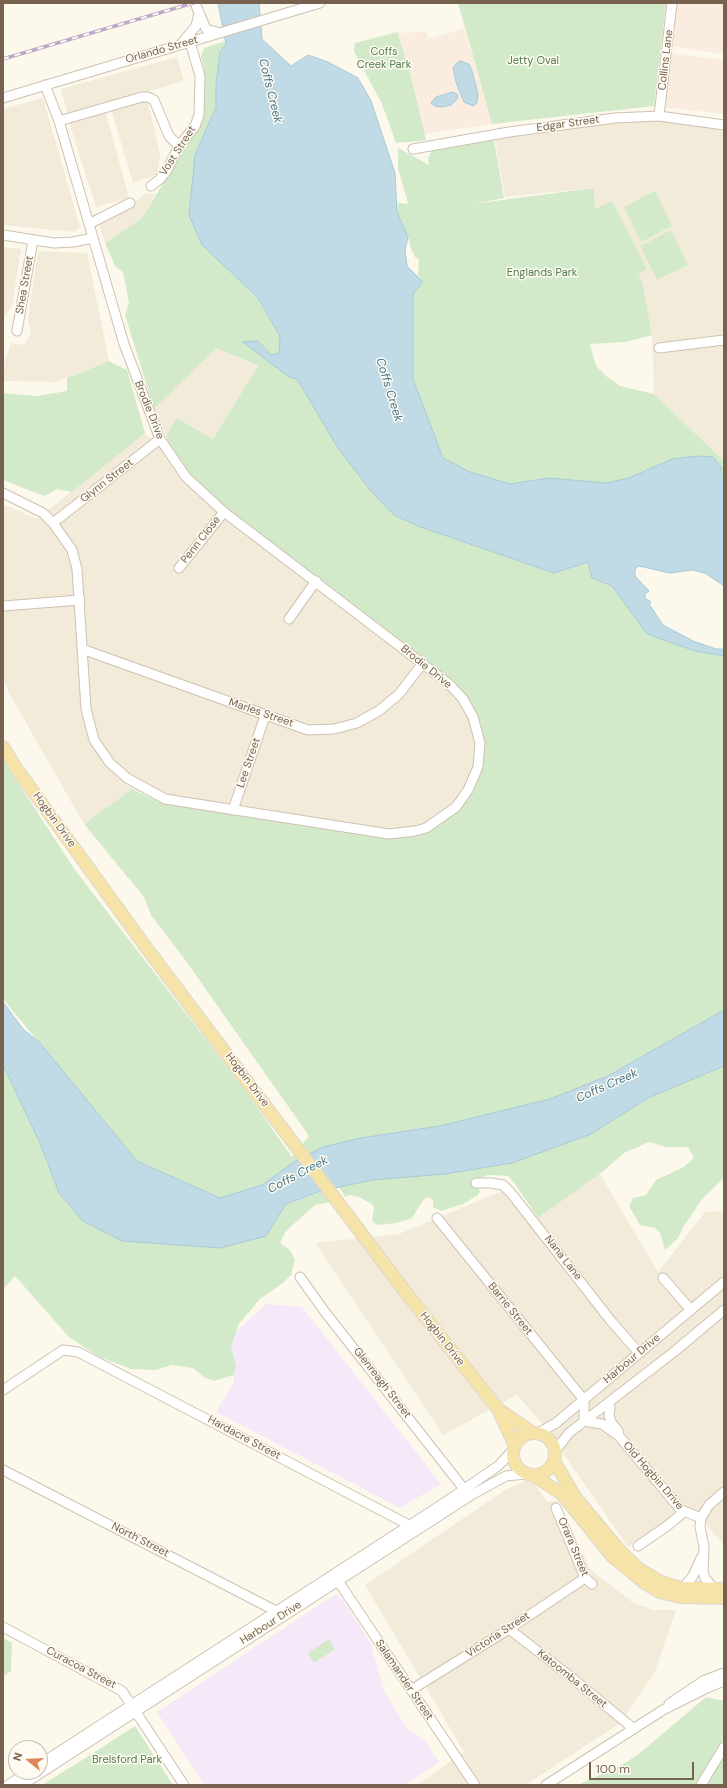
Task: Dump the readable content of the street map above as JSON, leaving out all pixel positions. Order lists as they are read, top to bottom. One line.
{"streets":{"main road":["Hogbin Drive"],"street":["Orlando Street","Collins Lane","Edgar Street","Vost Street","Shea Street","Brodie Drive","Glynn Street","Penn Close","Marles Street","Lee Street","Nana Lane","Barrie Street","Harbour Drive","Glenreagh Street","Hardacre Street","Old Hogbin Drive","North Street","Orara Street","Victoria Street","Curacoa Street","Katoomba Street","Salamander Street"]},"crossings":[["Orlando Street","Vost Street"],["Orlando Street","Brodie Drive"],["Collins Lane","Edgar Street"],["Brodie Drive","Glynn Street"],["Brodie Drive","Penn Close"],["Brodie Drive","Marles Street"],["Brodie Drive","Lee Street"],["Marles Street","Lee Street"],["Hogbin Drive","Harbour Drive"],["Nana Lane","Harbour Drive"],["Barrie Street","Harbour Drive"],["Harbour Drive","Glenreagh Street"],["Harbour Drive","Hardacre Street"],["Harbour Drive","Old Hogbin Drive"],["Harbour Drive","North Street"],["Harbour Drive","Curacoa Street"],["Harbour Drive","Salamander Street"],["Orara Street","Victoria Street"],["Victoria Street","Katoomba Street"],["Victoria Street","Salamander Street"]],"water":["Coffs Creek"],"parks":["Coffs Creek Park","Jetty Oval","Englands Park","Brelsford Park"],"scale_bar":"100 m","north":"left"}
